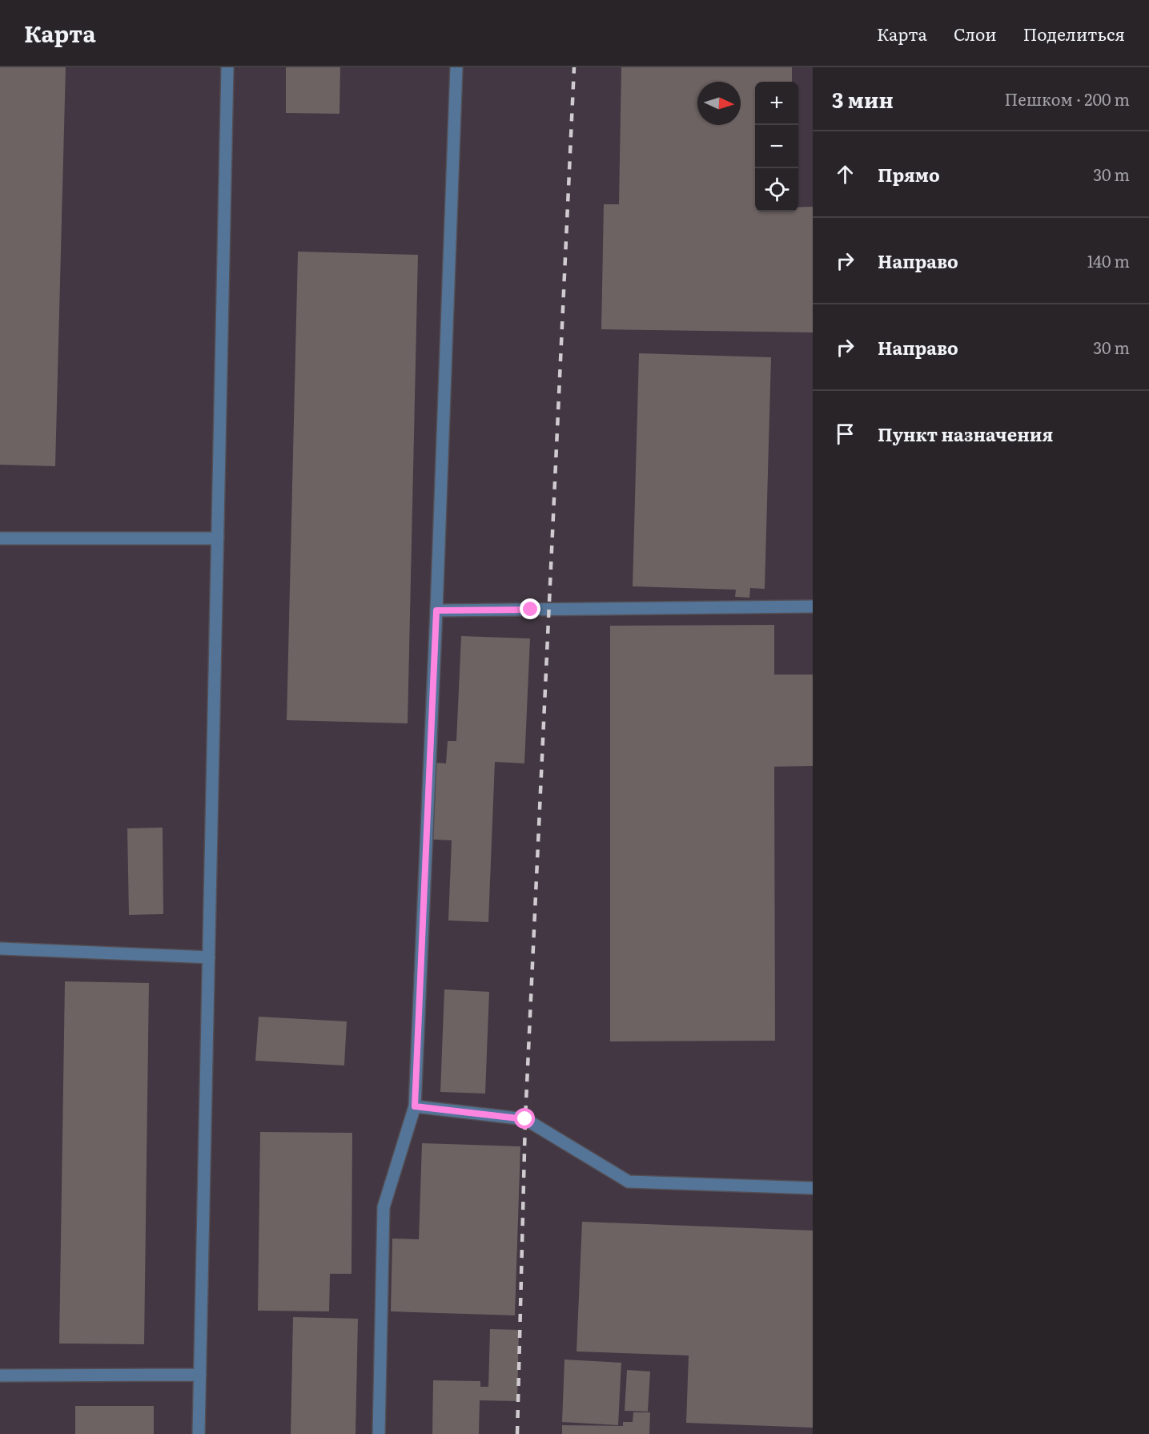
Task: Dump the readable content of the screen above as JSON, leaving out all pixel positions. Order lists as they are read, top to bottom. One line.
{"north":"right","page":{"header":"Карта","nav":["Карта","Слои","Поделиться"],"heading":["3 мин","Пешком · 200 m"],"map_buttons":["+","−"],"list":[["Прямо","30 m"],["Направо","140 m"],["Направо","30 m"],"Пункт назначения"]}}
